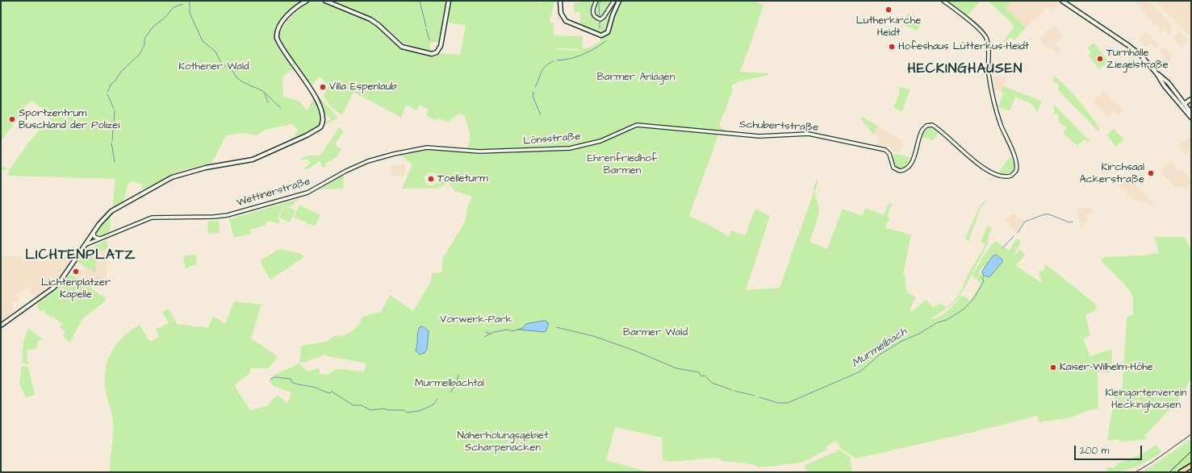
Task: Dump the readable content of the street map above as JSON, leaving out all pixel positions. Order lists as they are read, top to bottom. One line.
{"streets":{"street":["Schubertstraße","Lönsstraße","Wettinerstraße"]},"crossings":[["Schubertstraße","Lönsstraße"],["Lönsstraße","Wettinerstraße"]],"districts":["HECKINGHAUSEN","LICHTENPLATZ"],"water":["Murmelbach"],"parks":["Kothener Wald","Barmer Anlagen","Ehrenfriedhof Barmen","Vorwerk-Park","Barmer Wald","Murmelbachtal","Kleingartenverein Heckinghausen","Naherholungsgebiet Scharpenacken"],"places":["Lutherkirche Heidt","Hofeshaus Lütterkus-Heidt","Turnhalle Ziegelstraße","Villa Espenlaub","Sportzentrum Buschland der Polizei","Kirchsaal Ackerstraße","Toelleturm","Lichtenplatzer Kapelle","Kaiser-Wilhelm-Höhe"],"scale_bar":"200 m"}
